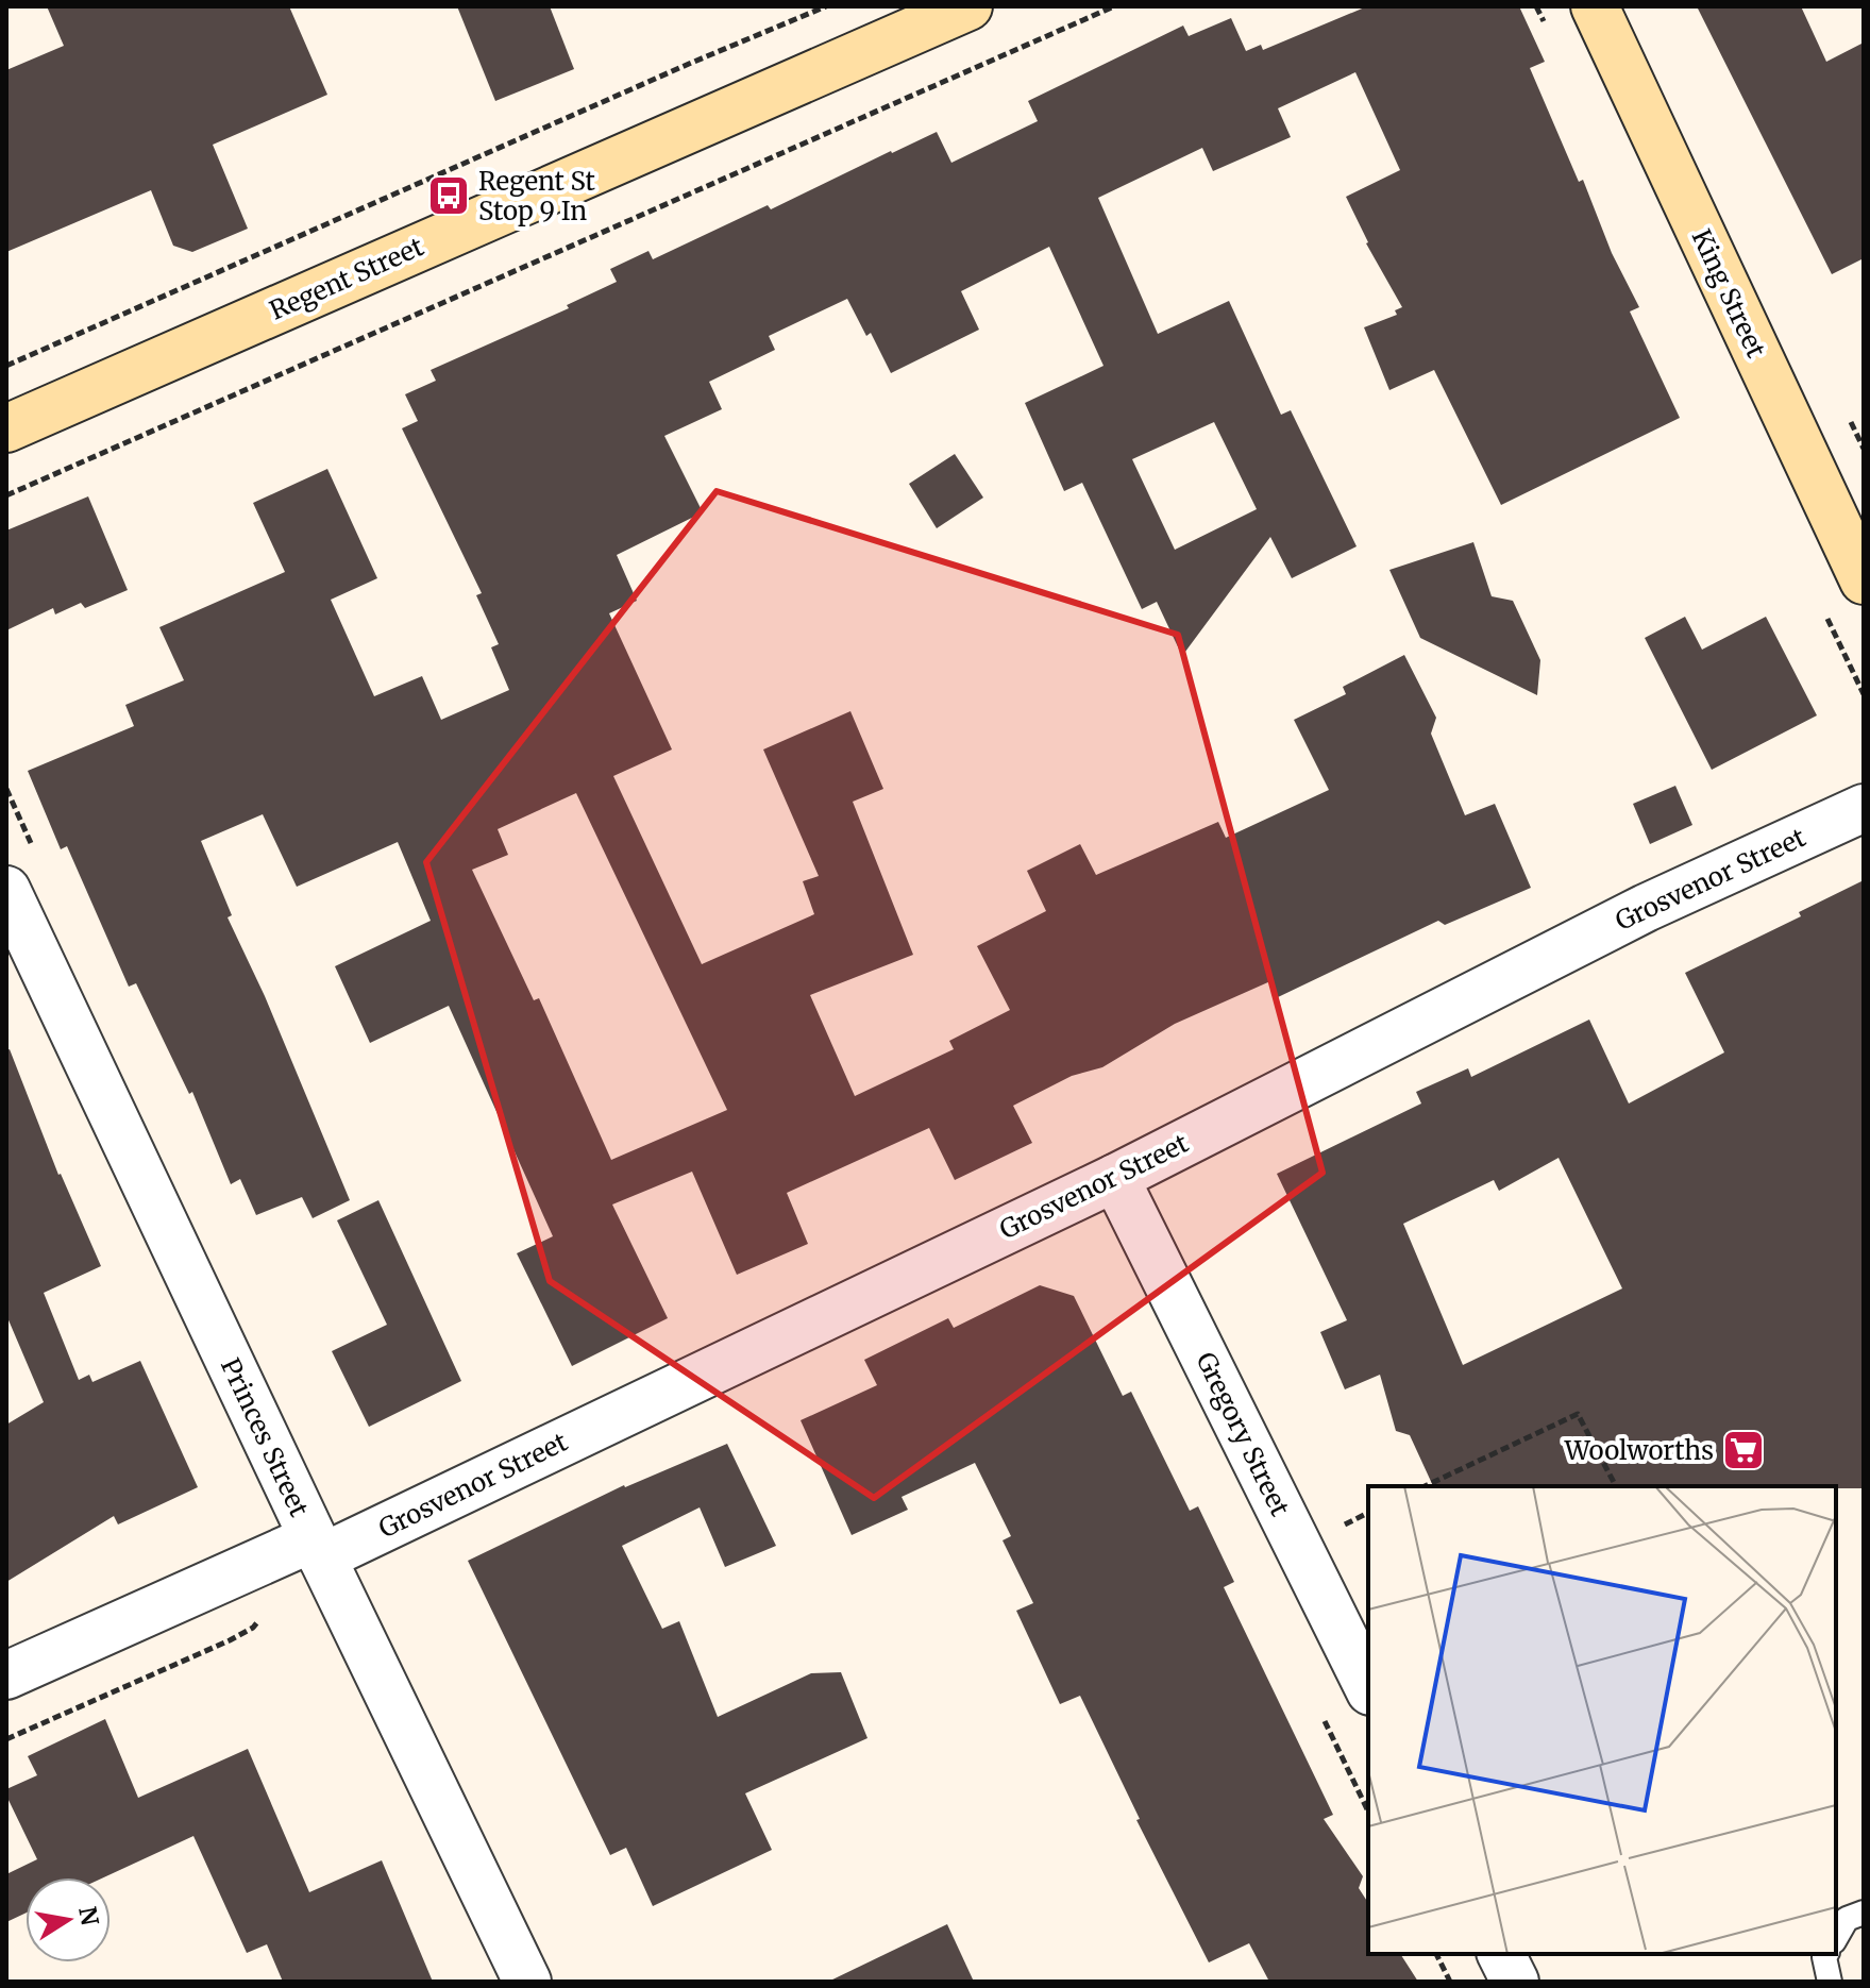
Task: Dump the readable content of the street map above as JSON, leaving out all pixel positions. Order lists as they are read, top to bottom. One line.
{"streets":{"street":["Regent Street","King Street","Grosvenor Street","Gregory Street","Princes Street"]},"crossings":[["Grosvenor Street","Gregory Street"],["Grosvenor Street","Princes Street"]],"places":{"bus stop":["Regent St Stop 9 In"],"supermarket":["Woolworths"]},"north":"right"}
